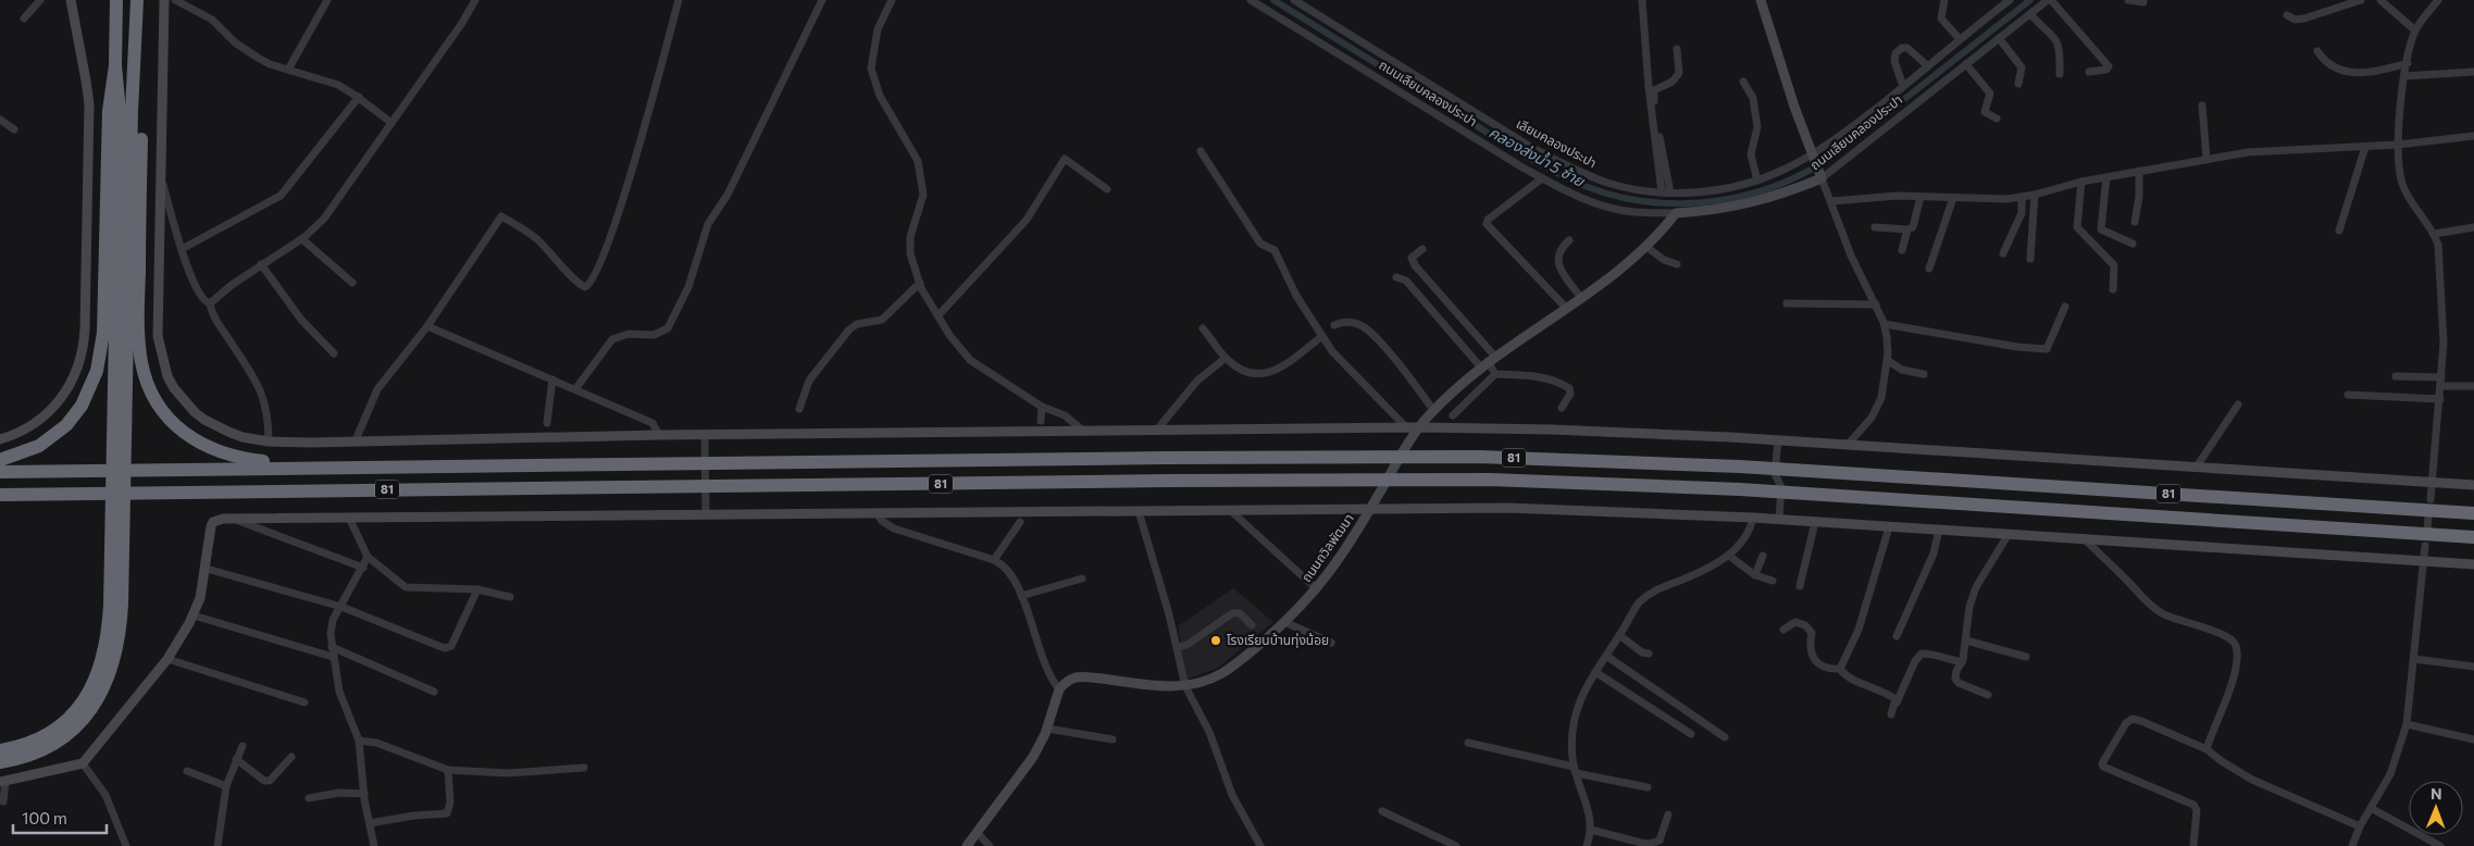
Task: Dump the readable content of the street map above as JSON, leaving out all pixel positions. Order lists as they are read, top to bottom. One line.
{"streets":{"highway":["81"],"main road":["ถนนเลียบคลองประปา","ถนนถวิลพัฒนา"],"street":["เลียบคลองประปา"]},"crossings":[["ถนนเลียบคลองประปา","ถนนถวิลพัฒนา"]],"water":["คลองส่งน้ำ 5 ซ้าย"],"places":["โรงเรียนบ้านทุ่งน้อย"],"scale_bar":"100 m","north":"top"}
